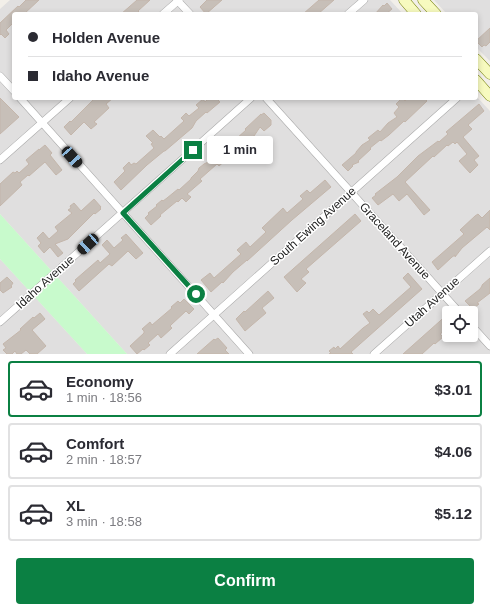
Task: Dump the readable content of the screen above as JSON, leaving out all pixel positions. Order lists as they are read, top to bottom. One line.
{"streets":{"street":["South Ewing Avenue","Graceland Avenue","Idaho Avenue","Utah Avenue"]},"crossings":[["South Ewing Avenue","Graceland Avenue"],["Graceland Avenue","Utah Avenue"]],"page":{"banner":["Holden Avenue","Idaho Avenue"],"bubble":"1 min","list":[{"name":"Economy","note":"1 min · 18:56","value":"$3.01"},{"name":"Comfort","note":"2 min · 18:57","value":"$4.06"},{"name":"XL","note":"3 min · 18:58","value":"$5.12"}],"buttons":"Confirm"}}
